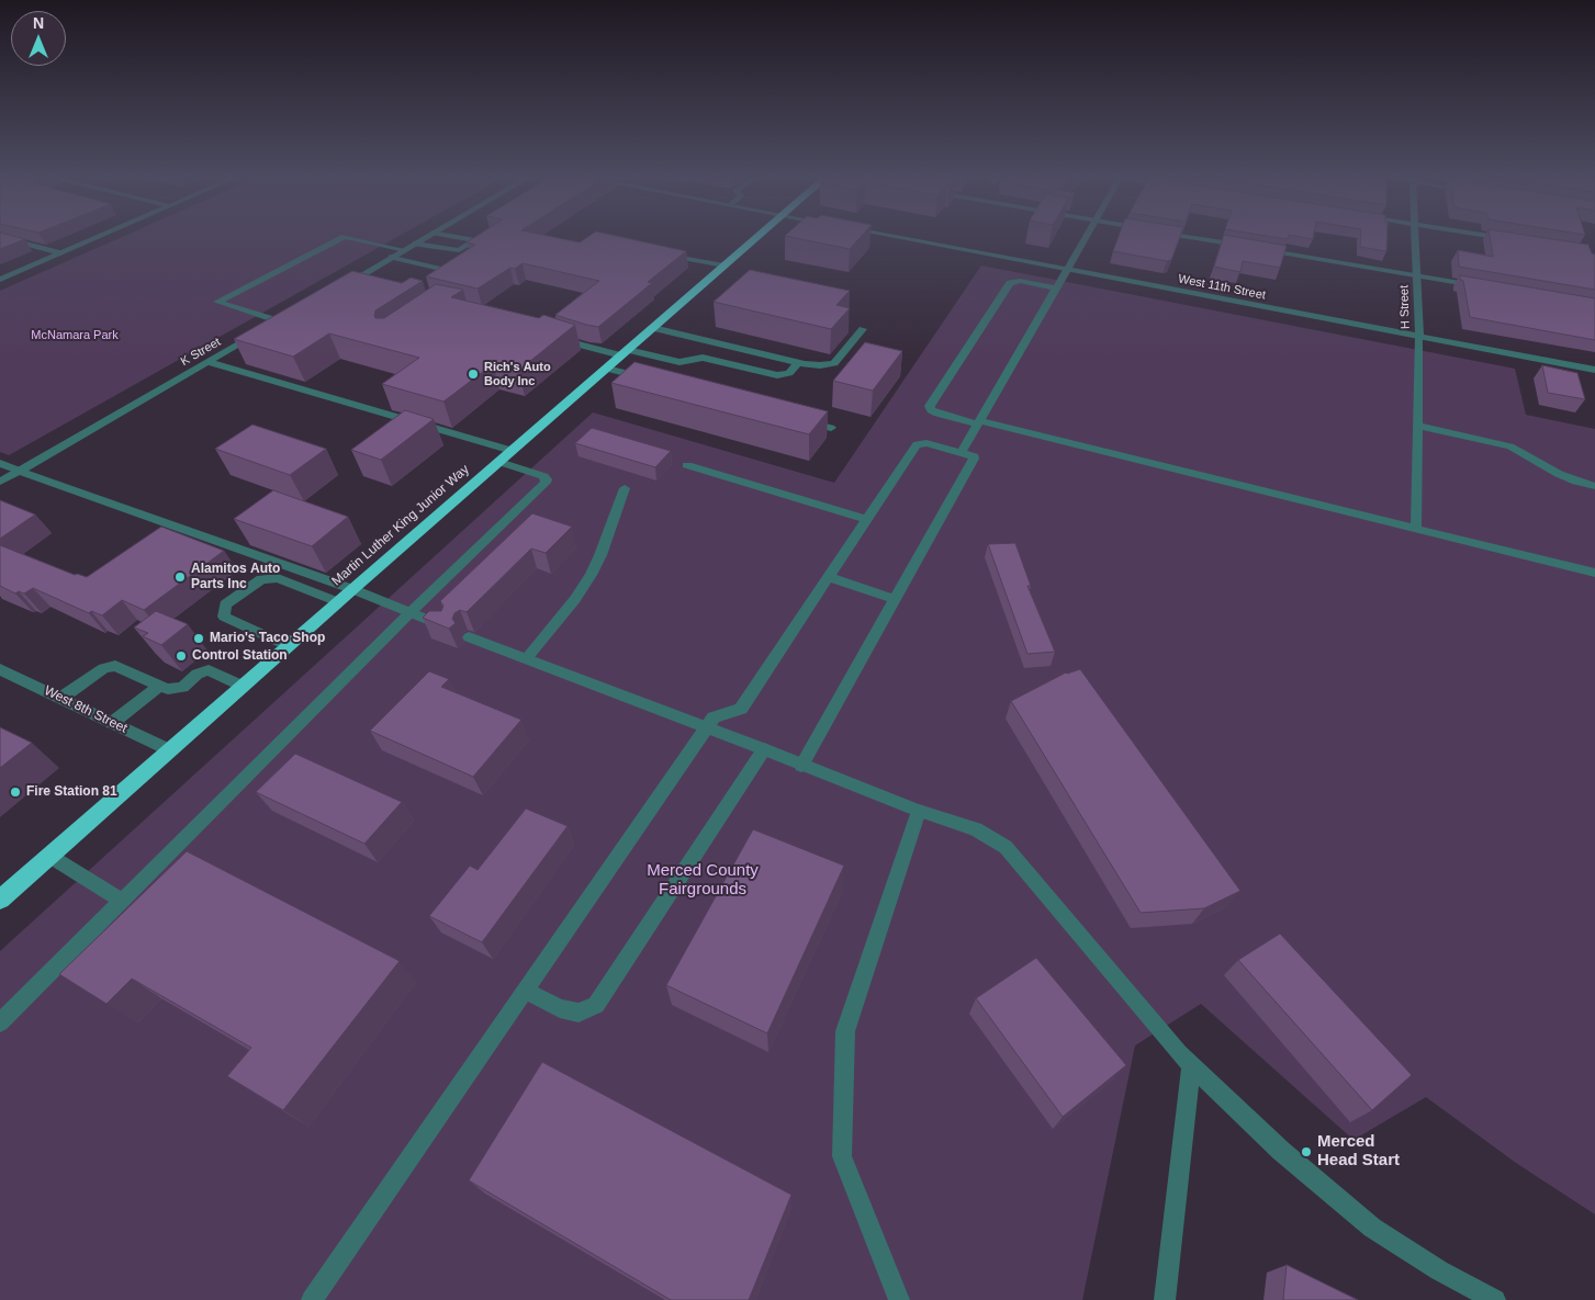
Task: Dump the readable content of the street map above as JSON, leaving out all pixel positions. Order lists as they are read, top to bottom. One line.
{"streets":{"highway":["Martin Luther King Junior Way"],"street":["West 11th Street","H Street","K Street","West 8th Street"]},"crossings":[["West 11th Street","H Street"],["Martin Luther King Junior Way","West 8th Street"]],"parks":["McNamara Park","Merced County Fairgrounds"],"places":["Rich's Auto Body Inc","Alamitos Auto Parts Inc","Mario's Taco Shop","Control Station","Fire Station 81","Merced Head Start"],"north":"top"}
